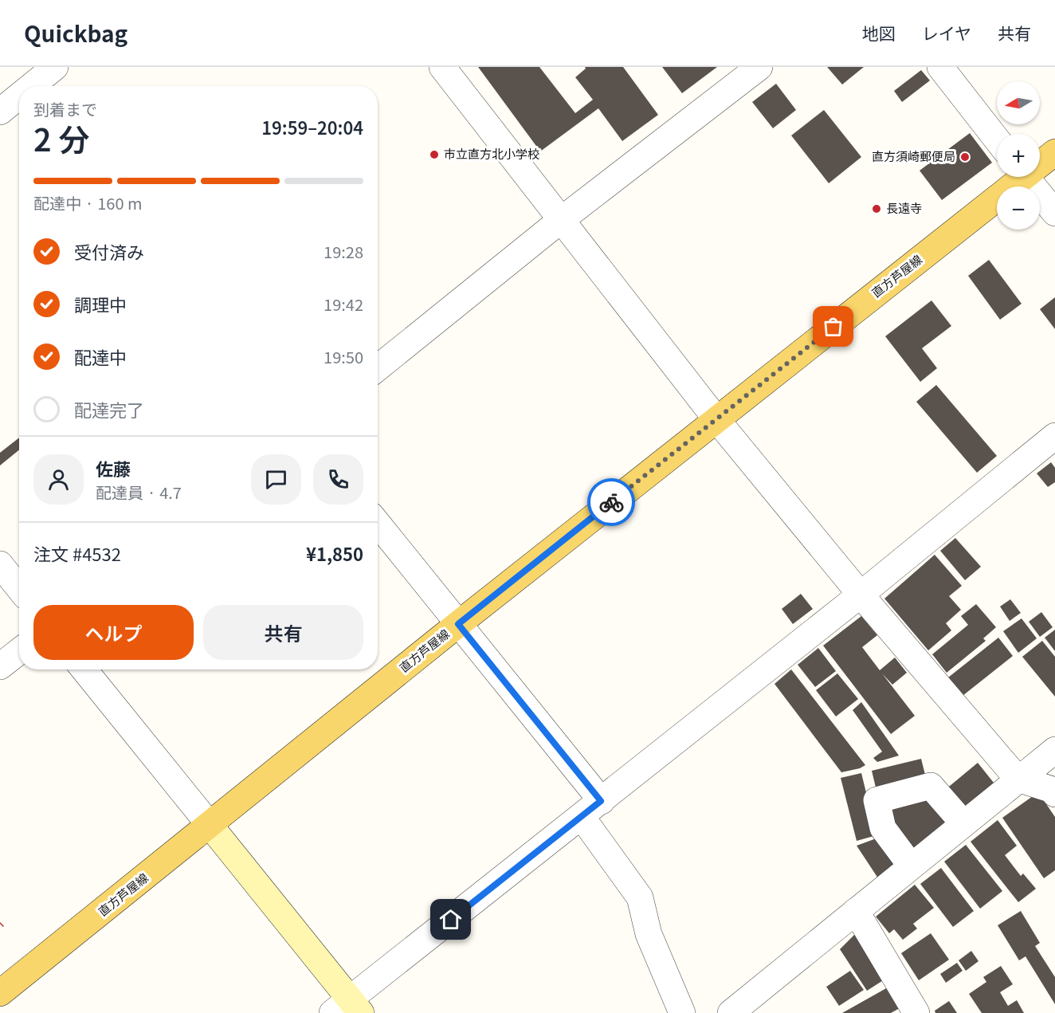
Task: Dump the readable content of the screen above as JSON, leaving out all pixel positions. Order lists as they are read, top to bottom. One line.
{"streets":{"main road":["直方芦屋線"]},"places":["市立直方北小学校","直方須崎郵便局","長遠寺"],"north":"left","page":{"header":"Quickbag","nav":["地図","レイヤ","共有"],"map_buttons":["+","−"],"heading":["2 分","到着まで","19:59–20:04"],"panel":["佐藤","配達員 · 4.7","注文 #4532","¥1,850"],"bar":"配達中 · 160 m","list":[["受付済み","19:28"],["調理中","19:42"],["配達中","19:50"],"配達完了"],"buttons":["ヘルプ","共有"]}}
